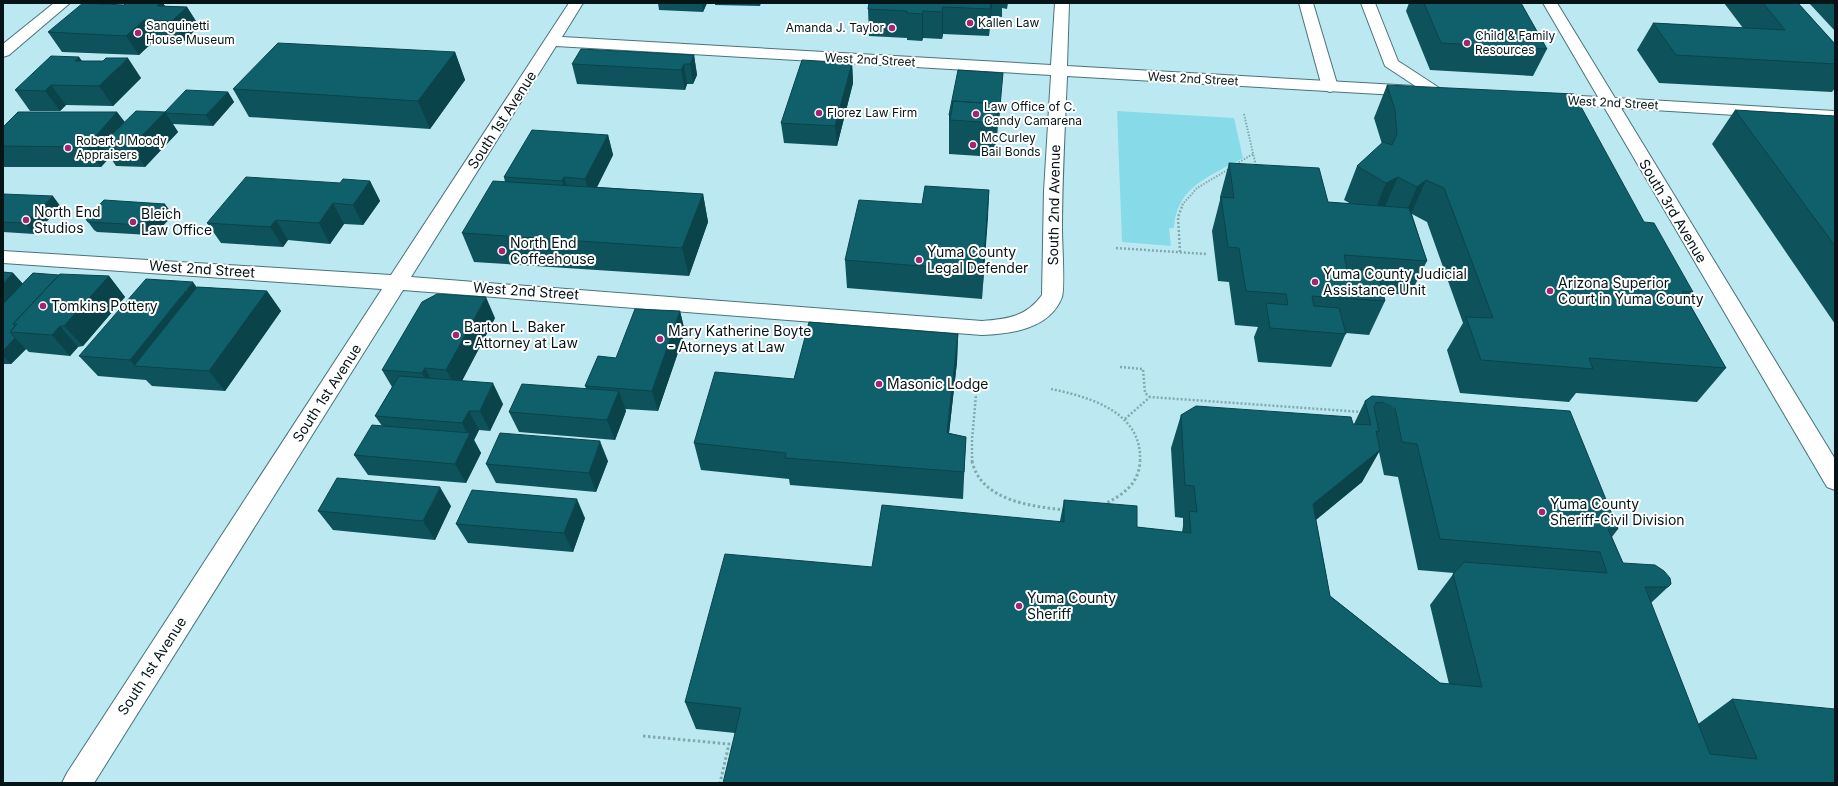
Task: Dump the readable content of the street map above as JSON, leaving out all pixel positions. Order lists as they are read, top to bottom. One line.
{"streets":{"street":["West 2nd Street","South 1st Avenue","South 2nd Avenue","South 3rd Avenue"]},"crossings":[["West 2nd Street","South 1st Avenue"],["West 2nd Street","South 2nd Avenue"],["West 2nd Street","South 3rd Avenue"]],"places":["Kallen Law","Amanda J. Taylor","Sanguinetti House Museum","Child & Family Resources","Florez Law Firm","Law Office of C. Candy Camarena","McCurley Bail Bonds","Robert J Moody Appraisers","North End Studios","Bleich Law Office","North End Coffeehouse","Yuma County Legal Defender","Yuma County Judicial Assistance Unit","Arizona Superior Court in Yuma County","Tomkins Pottery","Barton L. Baker - Attorney at Law","Mary Katherine Boyte - Atorneys at Law","Masonic Lodge","Yuma County Sheriff-Civil Division","Yuma County Sheriff"]}
